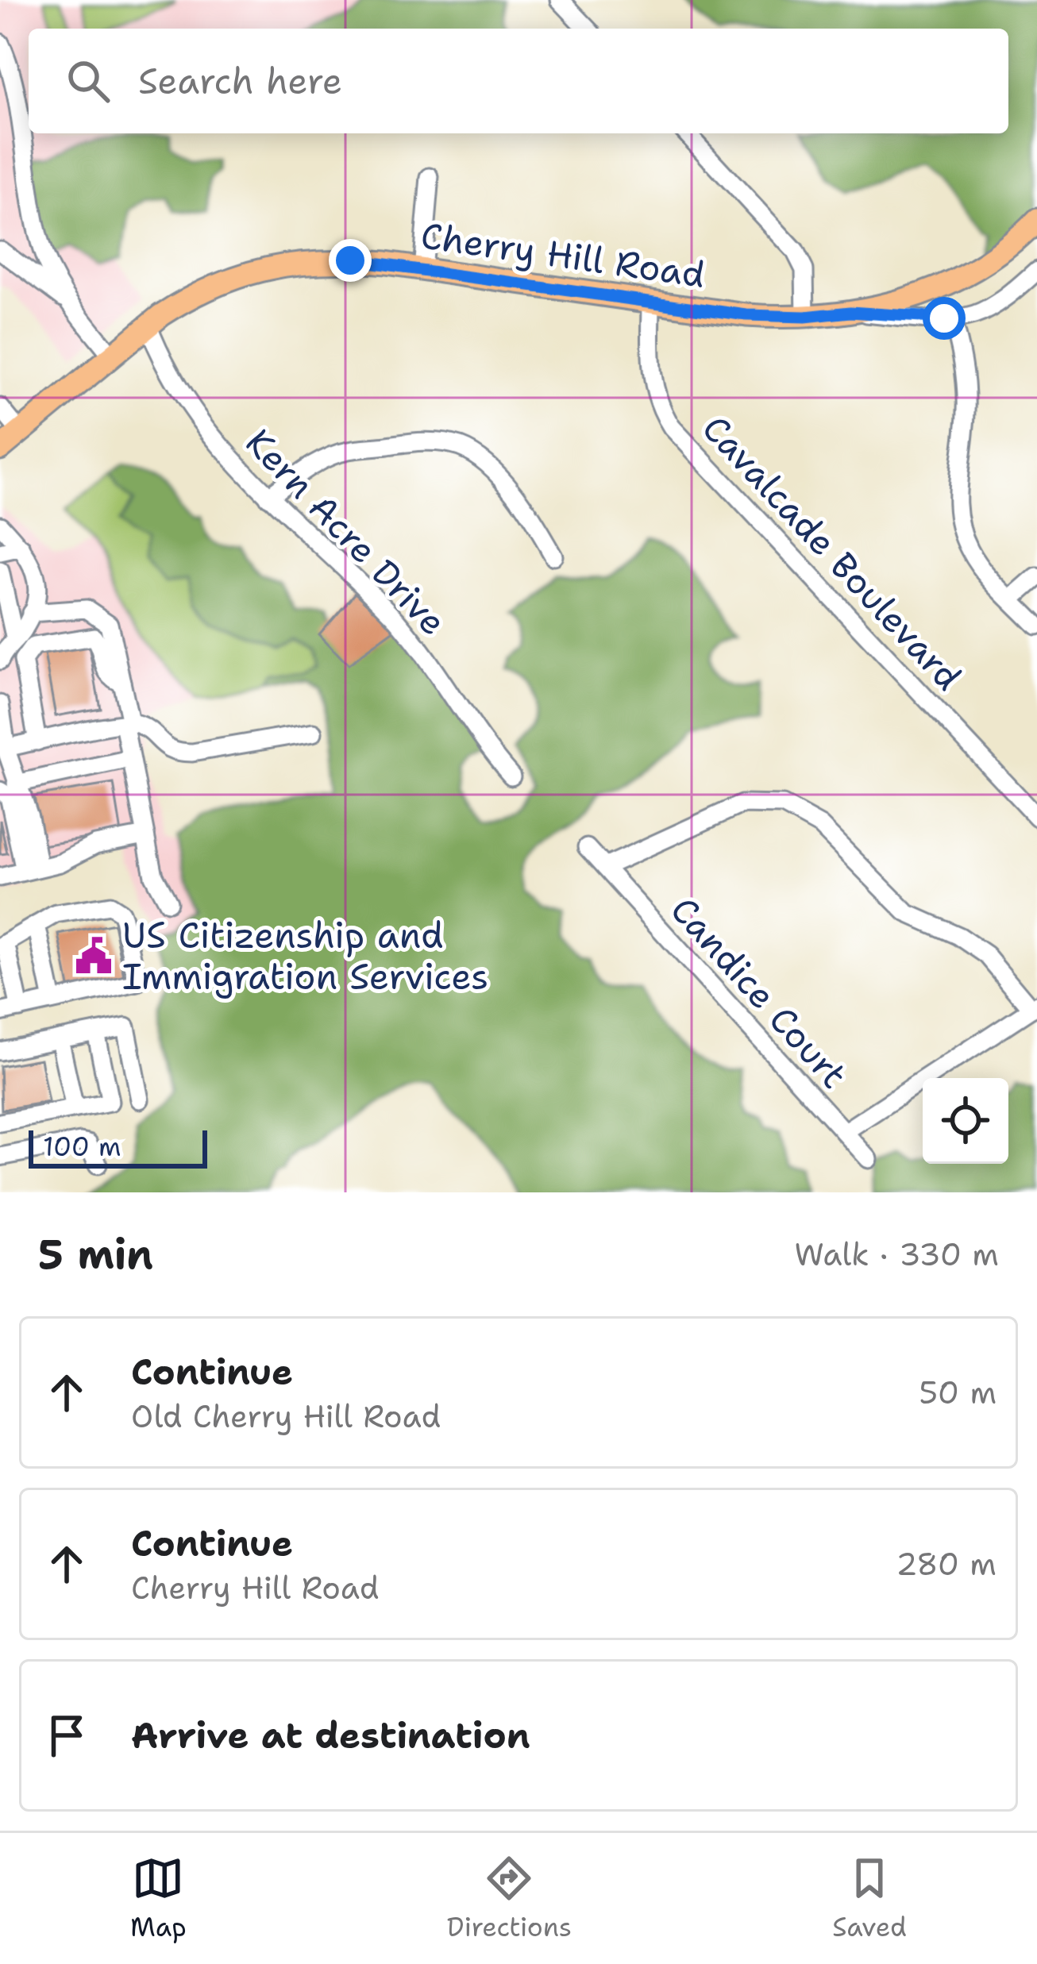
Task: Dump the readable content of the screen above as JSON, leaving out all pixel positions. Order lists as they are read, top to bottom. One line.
{"streets":{"main road":["Cherry Hill Road"],"street":["Kern Acre Drive","Cavalcade Boulevard","Candice Court"]},"crossings":[["Cherry Hill Road","Kern Acre Drive"],["Cherry Hill Road","Cavalcade Boulevard"]],"places":{"public building":["US Citizenship and Immigration Services"]},"scale_bar":"100 m","page":{"search":"Search here","scale":"100 m","heading":["5 min","Walk · 330 m"],"list":[["Continue","Old Cherry Hill Road","50 m"],["Continue","Cherry Hill Road","280 m"],"Arrive at destination"],"nav":["Map","Directions","Saved"]}}
